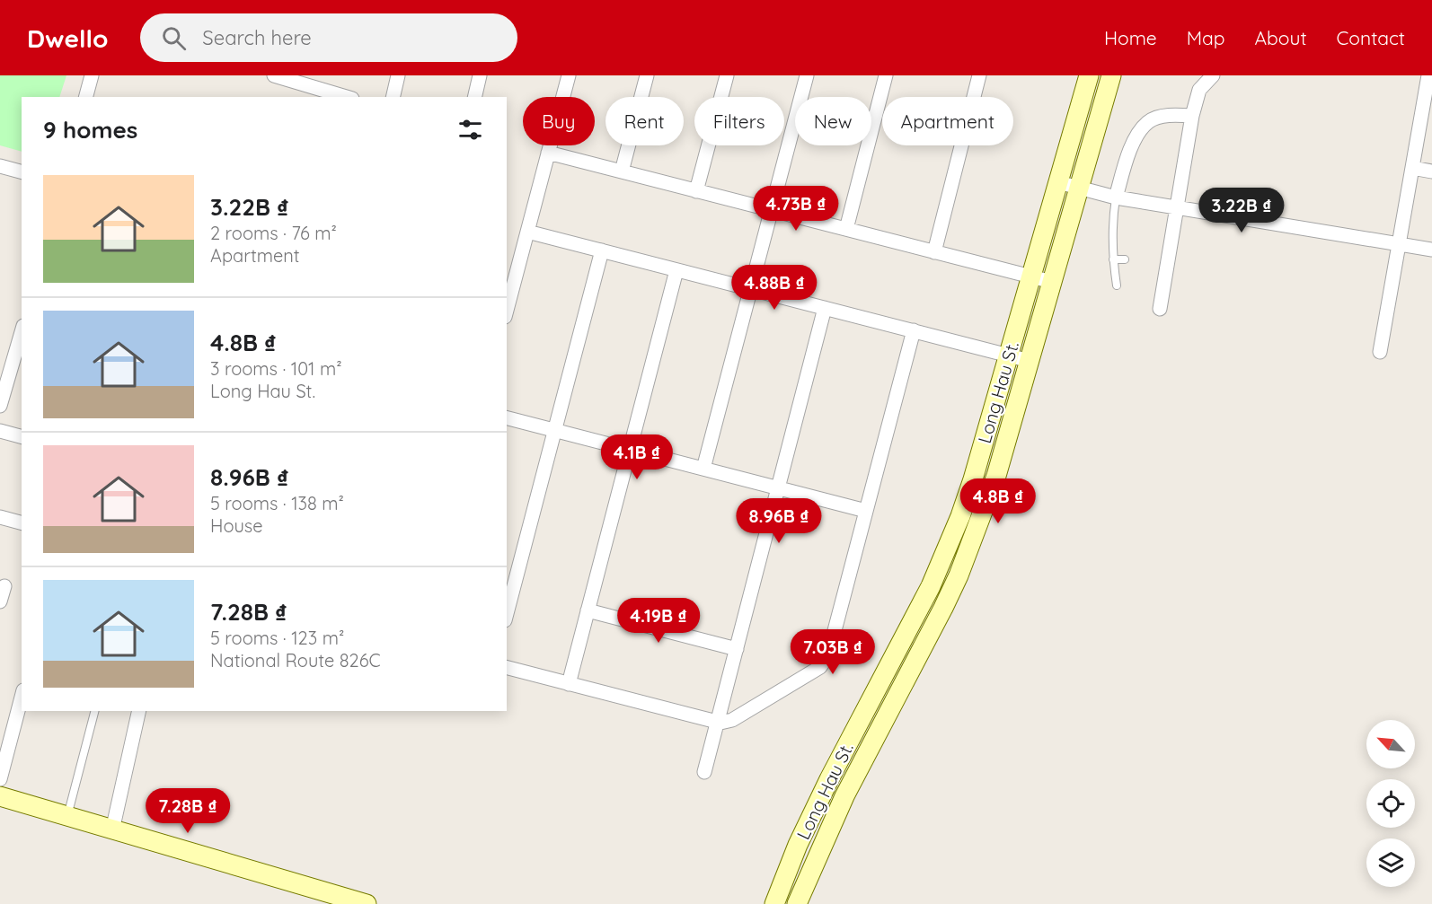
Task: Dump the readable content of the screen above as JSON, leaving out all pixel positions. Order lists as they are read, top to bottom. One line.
{"streets":{"main road":["Long Hau St."]},"north":"top left","page":{"header":"Dwello","search":"Search here","nav":["Home","Map","About","Contact"],"chip":["Buy","Rent","Filters","New","Apartment"],"heading":"9 homes","list":[{"name":"3.22B ₫","note":"2 rooms · 76 m² · Apartment"},{"name":"4.8B ₫","note":"3 rooms · 101 m² · Long Hau St."},{"name":"8.96B ₫","note":"5 rooms · 138 m² · House"},{"name":"7.28B ₫","note":"5 rooms · 123 m² · National Route 826C"}],"price":["4.73B ₫","3.22B ₫","4.88B ₫","4.1B ₫","4.8B ₫","8.96B ₫","4.19B ₫","7.03B ₫","7.28B ₫"]}}
